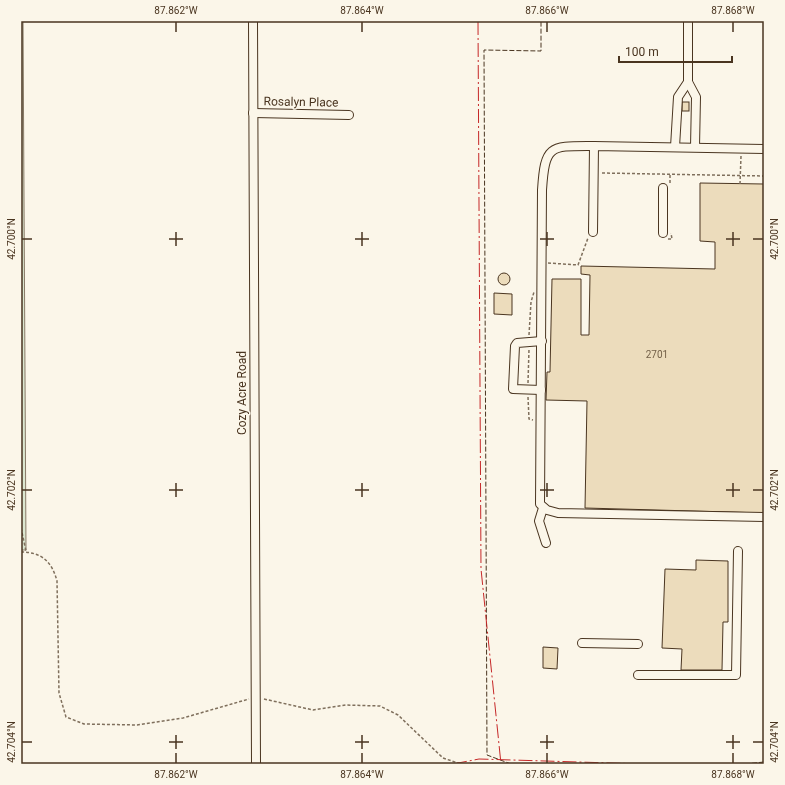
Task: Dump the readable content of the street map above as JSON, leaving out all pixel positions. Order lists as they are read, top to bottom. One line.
{"streets":{"street":["Rosalyn Place","Cozy Acre Road"]},"crossings":[["Rosalyn Place","Cozy Acre Road"]],"house_numbers":["2701"],"scale_bar":"100 m","coordinates":["87.862°W","87.864°W","87.866°W","87.868°W","42.700°N","42.702°N","42.704°N"]}
